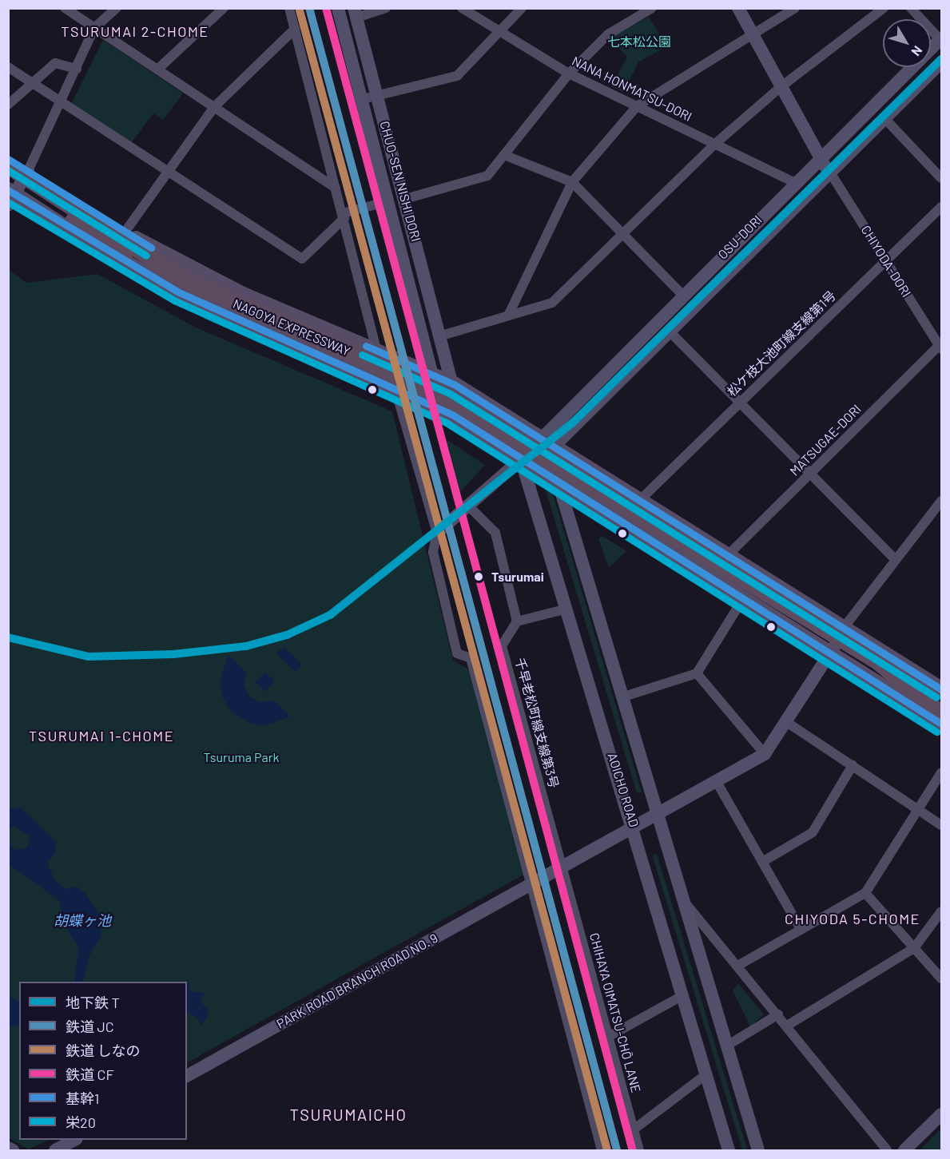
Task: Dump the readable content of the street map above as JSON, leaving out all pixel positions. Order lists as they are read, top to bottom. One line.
{"streets":{"highway":["NAGOYA EXPRESSWAY"],"street":["NANA HONMATSU-DORI","CHUO-SEN NISHI DORI","OSU-DORI","CHIYODA-DORI","松ケ枝大池町線支線第1号","MATSUGAE-DORI","千早老松町線支線第3号","AOICHO ROAD","PARK ROAD BRANCH ROAD NO. 9","CHIHAYA OIMATSU-CHŌ LANE"]},"crossings":[["NANA HONMATSU-DORI","OSU-DORI"],["OSU-DORI","CHIYODA-DORI"],["OSU-DORI","AOICHO ROAD"],["CHIYODA-DORI","松ケ枝大池町線支線第1号"],["CHIYODA-DORI","MATSUGAE-DORI"],["千早老松町線支線第3号","PARK ROAD BRANCH ROAD NO. 9"],["千早老松町線支線第3号","CHIHAYA OIMATSU-CHŌ LANE"],["AOICHO ROAD","PARK ROAD BRANCH ROAD NO. 9"]],"districts":["TSURUMAI 2-CHOME","TSURUMAI 1-CHOME","CHIYODA 5-CHOME","TSURUMAICHO"],"water":["胡蝶ヶ池"],"parks":["七本松公園","Tsuruma Park"],"places":["Tsurumai"],"lines":["rail line JC","rail line CF","rail line しなの","metro line T","transit line 基幹1","transit line 栄20"],"legend":["地下鉄 T","鉄道 JC","鉄道 しなの","鉄道 CF","基幹1","栄20"],"north":"bottom right"}
